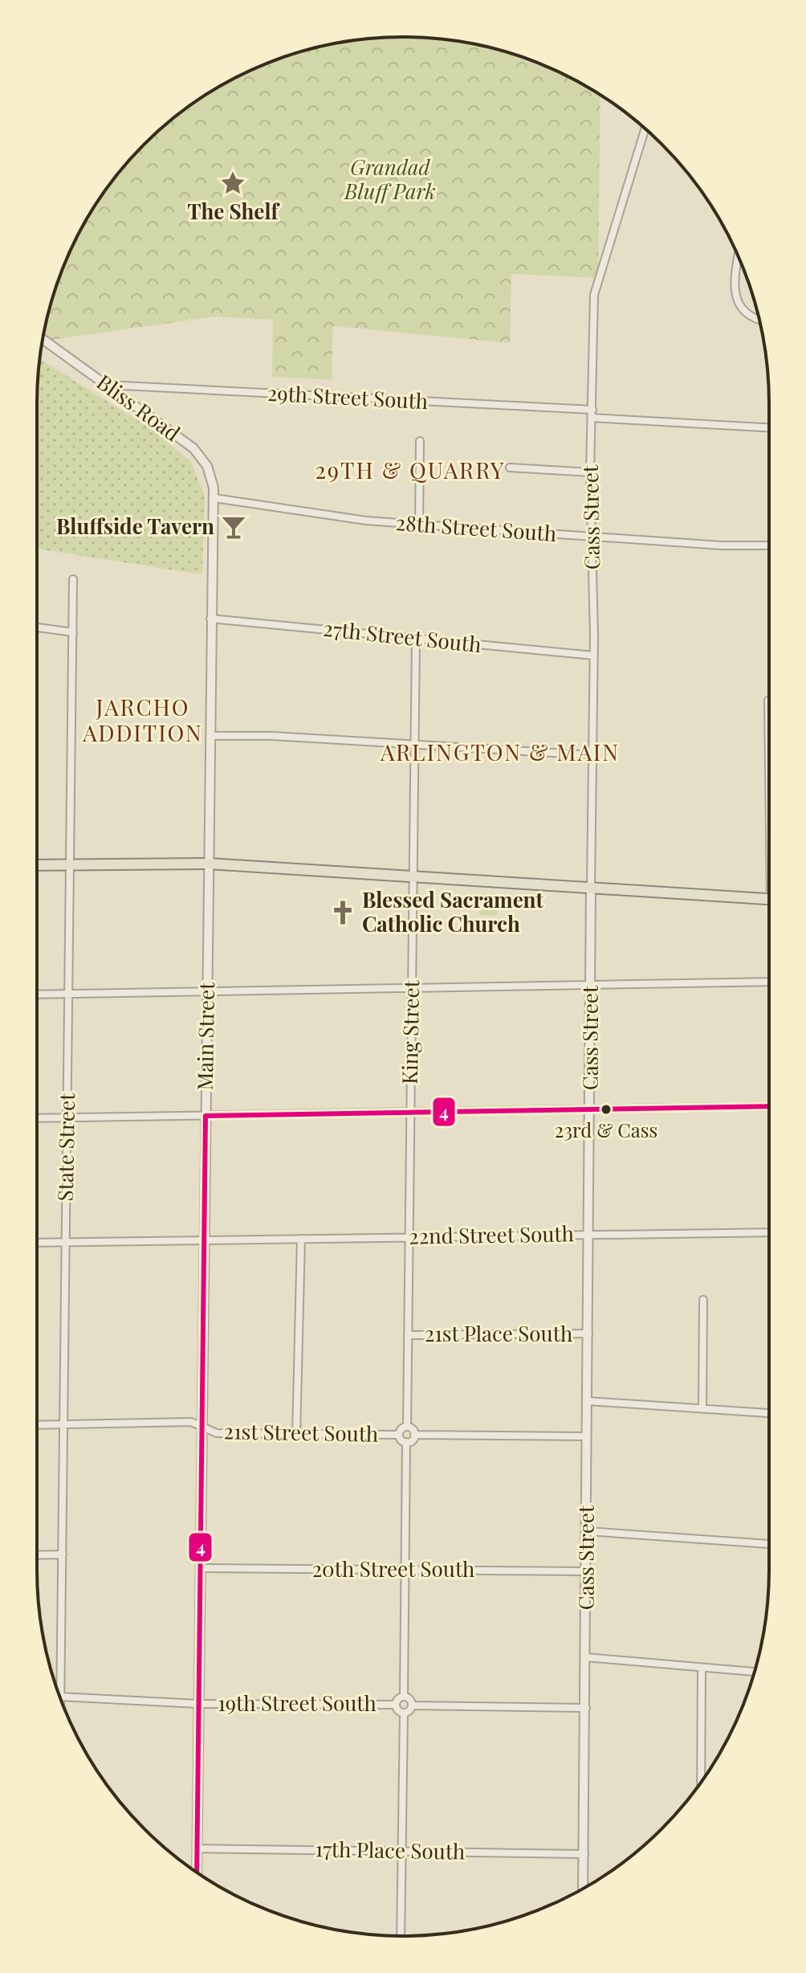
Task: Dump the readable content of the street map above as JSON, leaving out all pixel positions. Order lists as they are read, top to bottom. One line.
{"streets":{"street":["29th Street South","Bliss Road","Cass Street","28th Street South","27th Street South","King Street","Main Street","State Street","22nd Street South","21st Place South","21st Street South","20th Street South","19th Street South","17th Place South"]},"crossings":[["29th Street South","Bliss Road"],["29th Street South","Cass Street"],["Bliss Road","28th Street South"],["Bliss Road","Main Street"],["Cass Street","28th Street South"],["Cass Street","27th Street South"],["Cass Street","22nd Street South"],["Cass Street","21st Place South"],["Cass Street","20th Street South"],["Cass Street","17th Place South"],["28th Street South","Main Street"],["27th Street South","King Street"],["27th Street South","Main Street"],["King Street","22nd Street South"],["King Street","21st Place South"],["King Street","21st Street South"],["Main Street","22nd Street South"],["Main Street","21st Street South"],["Main Street","20th Street South"],["Main Street","19th Street South"],["Main Street","17th Place South"],["State Street","22nd Street South"],["State Street","21st Street South"],["State Street","19th Street South"]],"districts":["29TH & QUARRY","JARCHO ADDITION","ARLINGTON & MAIN"],"parks":["Grandad Bluff Park"],"places":{"place":["The Shelf"],"bar":["Bluffside Tavern"],"church":["Blessed Sacrament Catholic Church"],"other":["23rd & Cass"]},"lines":["transit line 4"]}
